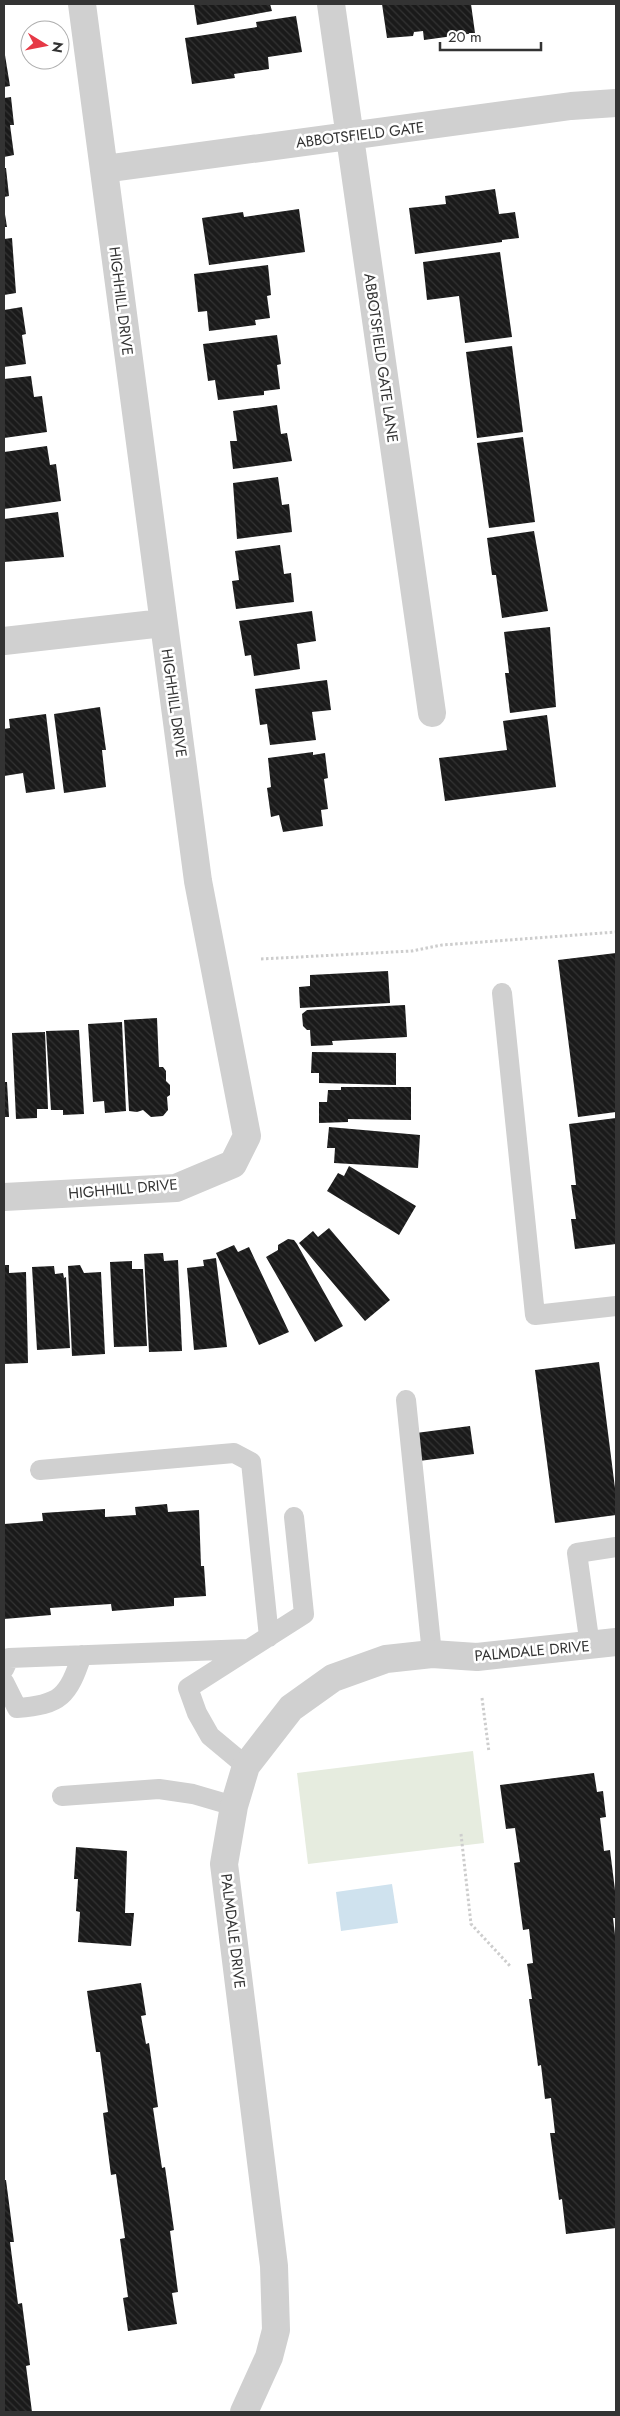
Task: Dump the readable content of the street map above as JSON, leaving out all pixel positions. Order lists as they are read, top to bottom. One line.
{"streets":{"street":["ABBOTSFIELD GATE","HIGHHILL DRIVE","ABBOTSFIELD GATE LANE","PALMDALE DRIVE"]},"crossings":[["ABBOTSFIELD GATE","HIGHHILL DRIVE"],["ABBOTSFIELD GATE","ABBOTSFIELD GATE LANE"]],"scale_bar":"20 m","north":"right"}
